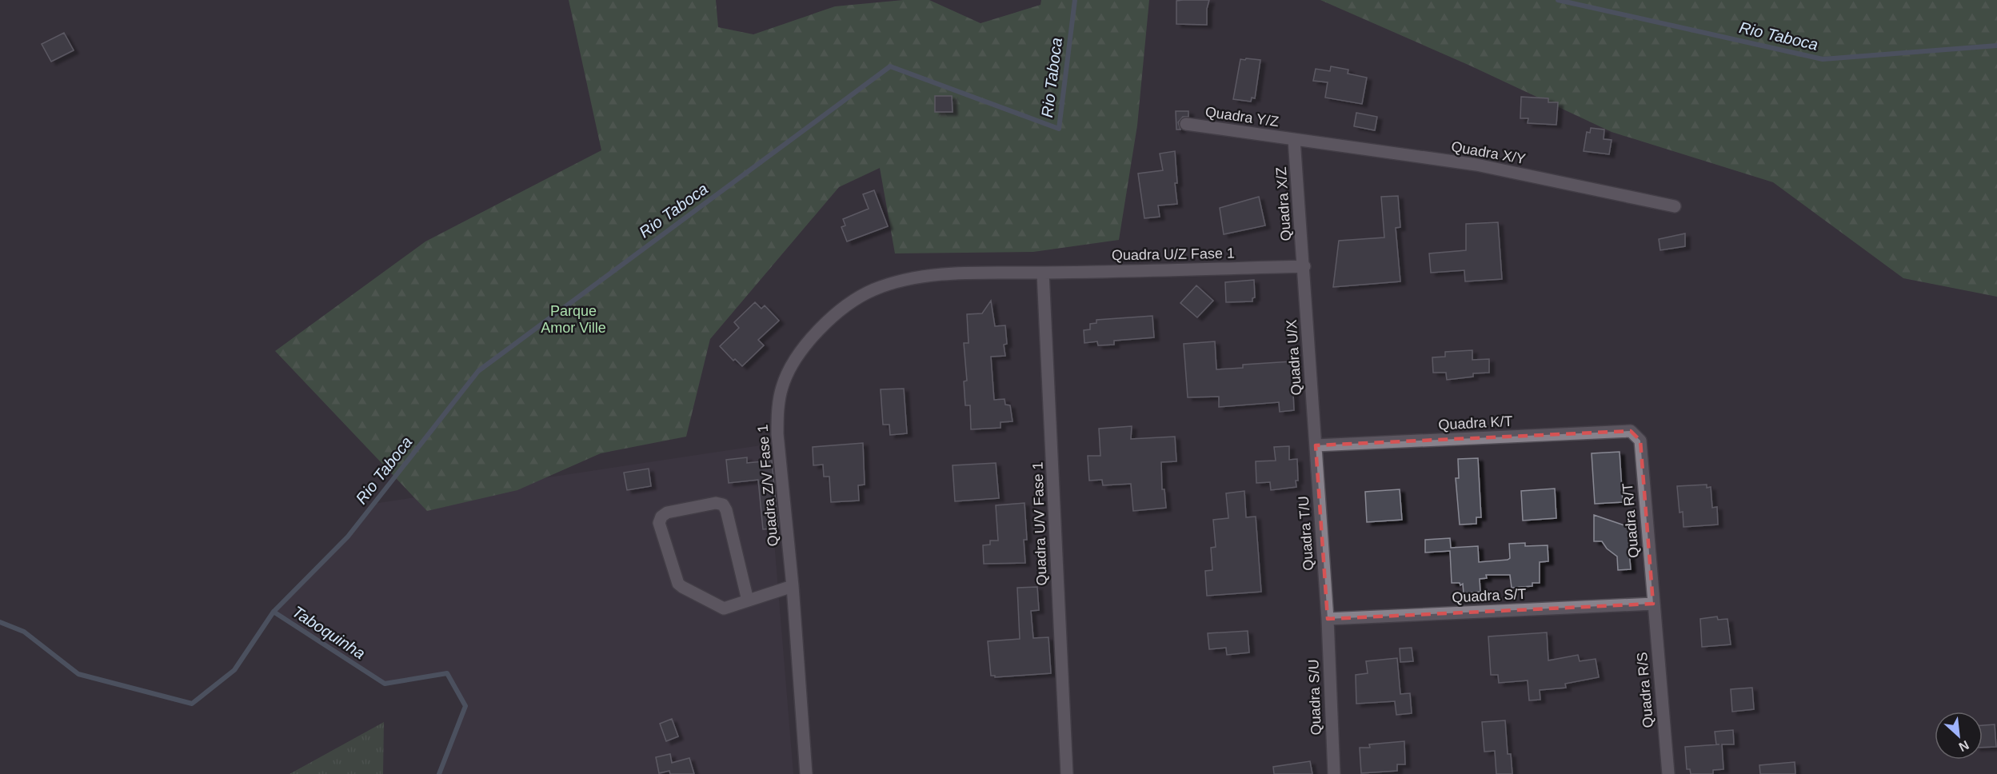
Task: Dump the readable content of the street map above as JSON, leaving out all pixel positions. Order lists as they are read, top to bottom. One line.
{"streets":{"street":["Quadra Y/Z","Quadra X/Y","Quadra X/Z","Quadra U/Z Fase 1","Quadra U/X","Quadra K/T","Quadra Z/V Fase 1","Quadra R/T","Quadra U/V Fase 1","Quadra T/U","Quadra S/T","Quadra R/S","Quadra S/U"]},"crossings":[["Quadra Y/Z","Quadra X/Y"],["Quadra Y/Z","Quadra X/Z"],["Quadra X/Y","Quadra X/Z"],["Quadra X/Z","Quadra U/Z Fase 1"],["Quadra X/Z","Quadra U/X"],["Quadra U/Z Fase 1","Quadra U/X"],["Quadra U/Z Fase 1","Quadra Z/V Fase 1"],["Quadra U/Z Fase 1","Quadra U/V Fase 1"],["Quadra U/X","Quadra K/T"],["Quadra U/X","Quadra T/U"],["Quadra K/T","Quadra R/T"],["Quadra K/T","Quadra T/U"],["Quadra Z/V Fase 1","Quadra U/V Fase 1"],["Quadra R/T","Quadra S/T"],["Quadra R/T","Quadra R/S"],["Quadra T/U","Quadra S/T"],["Quadra T/U","Quadra S/U"],["Quadra S/T","Quadra R/S"],["Quadra S/T","Quadra S/U"]],"water":["Rio Taboca","Taboquinha"],"parks":["Parque Amor Ville"],"north":"bottom right"}
